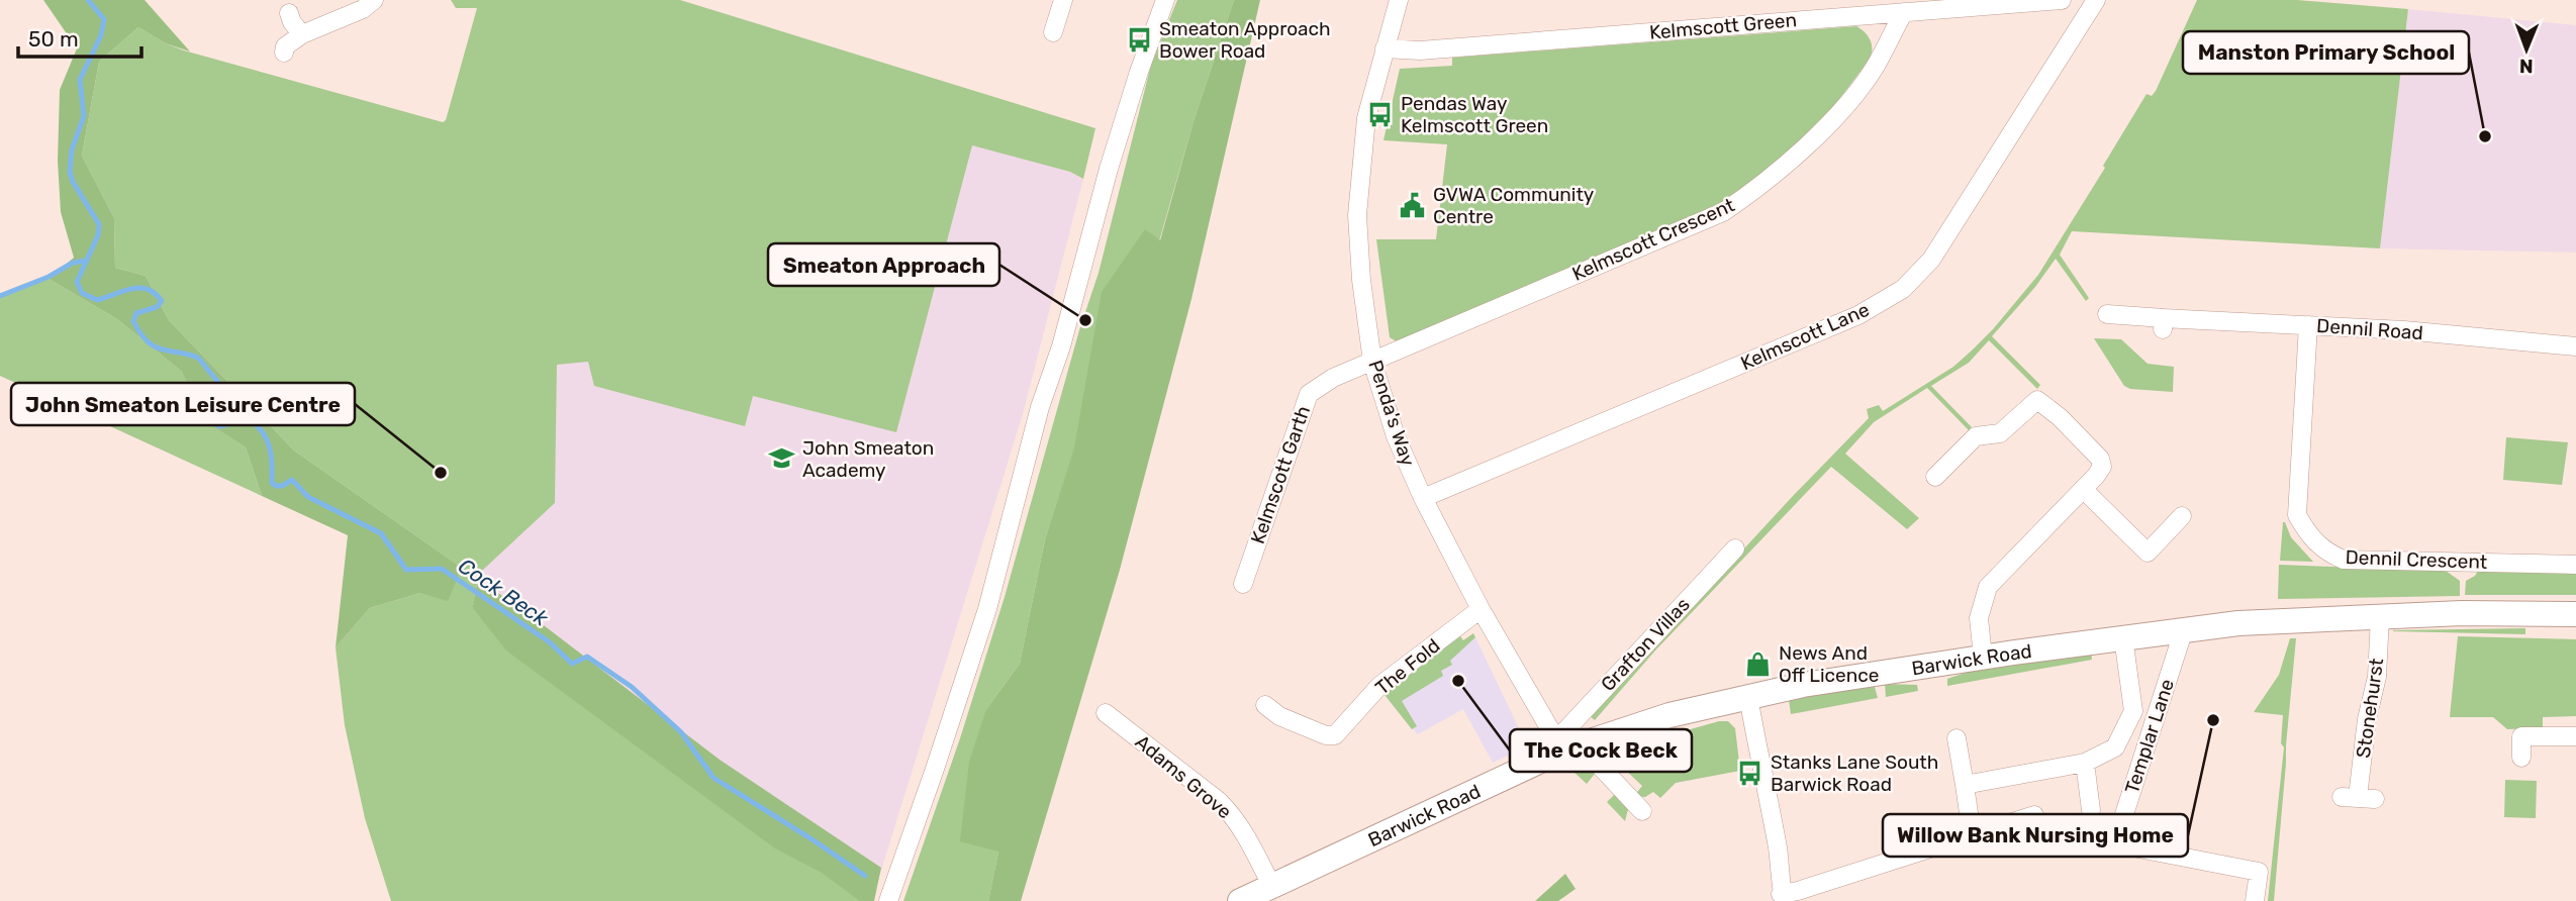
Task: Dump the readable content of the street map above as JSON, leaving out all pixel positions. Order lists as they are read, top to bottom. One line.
{"streets":{"street":["Kelmscott Green","Kelmscott Crescent","Dennil Road","Kelmscott Lane","Penda's Way","Kelmscott Garth","Dennil Crescent","Grafton Villas","Barwick Road","The Fold","Stonehurst","Templar Lane","Adams Grove"]},"crossings":[["Kelmscott Green","Kelmscott Crescent"],["Kelmscott Green","Penda's Way"],["Kelmscott Crescent","Penda's Way"],["Kelmscott Crescent","Kelmscott Garth"],["Dennil Road","Dennil Crescent"],["Kelmscott Lane","Penda's Way"],["Penda's Way","Kelmscott Garth"],["Penda's Way","Grafton Villas"],["Penda's Way","Barwick Road"],["Penda's Way","The Fold"],["Grafton Villas","Barwick Road"],["Barwick Road","Stonehurst"],["Barwick Road","Templar Lane"],["Barwick Road","Adams Grove"]],"water":["Cock Beck"],"places":{"bus stop":["Smeaton Approach Bower Road","Pendas Way Kelmscott Green","Stanks Lane South Barwick Road"],"other":["Manston Primary School","Smeaton Approach","John Smeaton Leisure Centre","The Cock Beck","Willow Bank Nursing Home"],"public building":["GVWA Community Centre"],"school or university":["John Smeaton Academy"],"shop":["News And Off Licence"]},"scale_bar":"50 m","north":"bottom"}
